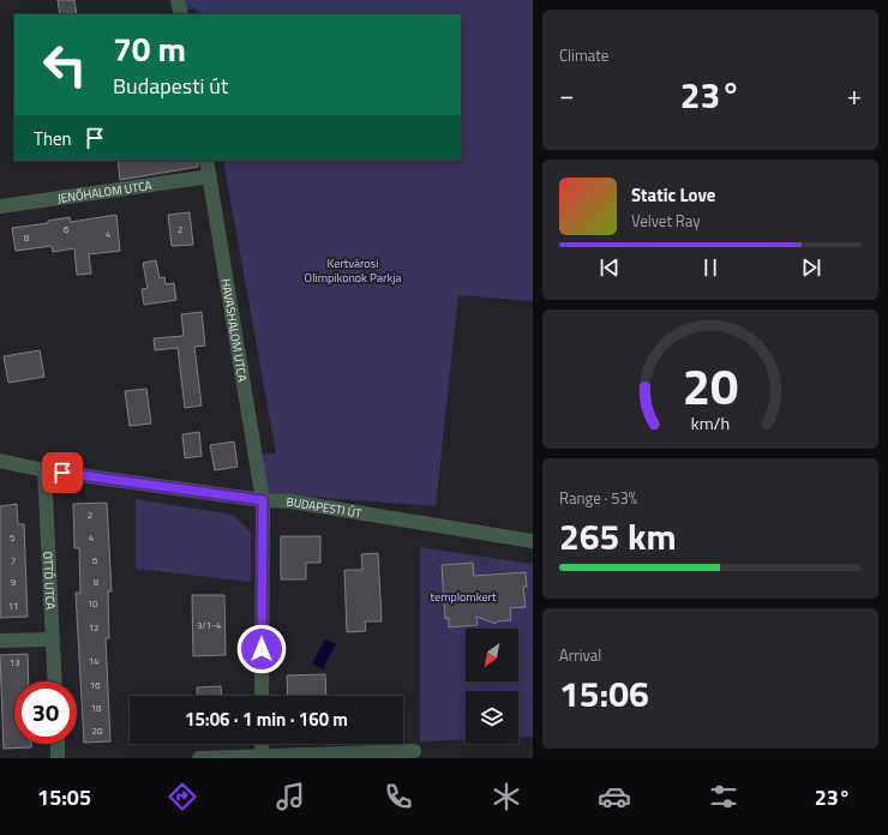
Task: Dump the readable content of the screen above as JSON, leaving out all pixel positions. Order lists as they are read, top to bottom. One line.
{"streets":{"street":["JENŐHALOM UTCA","HAVASHALOM UTCA","BUDAPESTI ÚT","OTTÓ UTCA"]},"crossings":[["JENŐHALOM UTCA","HAVASHALOM UTCA"],["HAVASHALOM UTCA","BUDAPESTI ÚT"],["BUDAPESTI ÚT","OTTÓ UTCA"]],"parks":["Kertvárosi Olimpikonok Parkja","templomkert"],"house_numbers":["6","2","4","8","2","5","4","7","6","9","8","10","11","3/1-4","12","14","13","16","18","20"],"north":"bottom left","page":{"tile":["Climate",["Range · 53%","265 km"],["Arrival","15:06"]],"turn":["70 m","Budapesti út"],"heat":["−","23°","+"],"then":"Then","song":["Static Love","Velvet Ray"],"limit":"30","trip":"15:06 · 1 min · 160 m","tabs":["15:05","23°"],"gauge":["20","km/h"]}}
